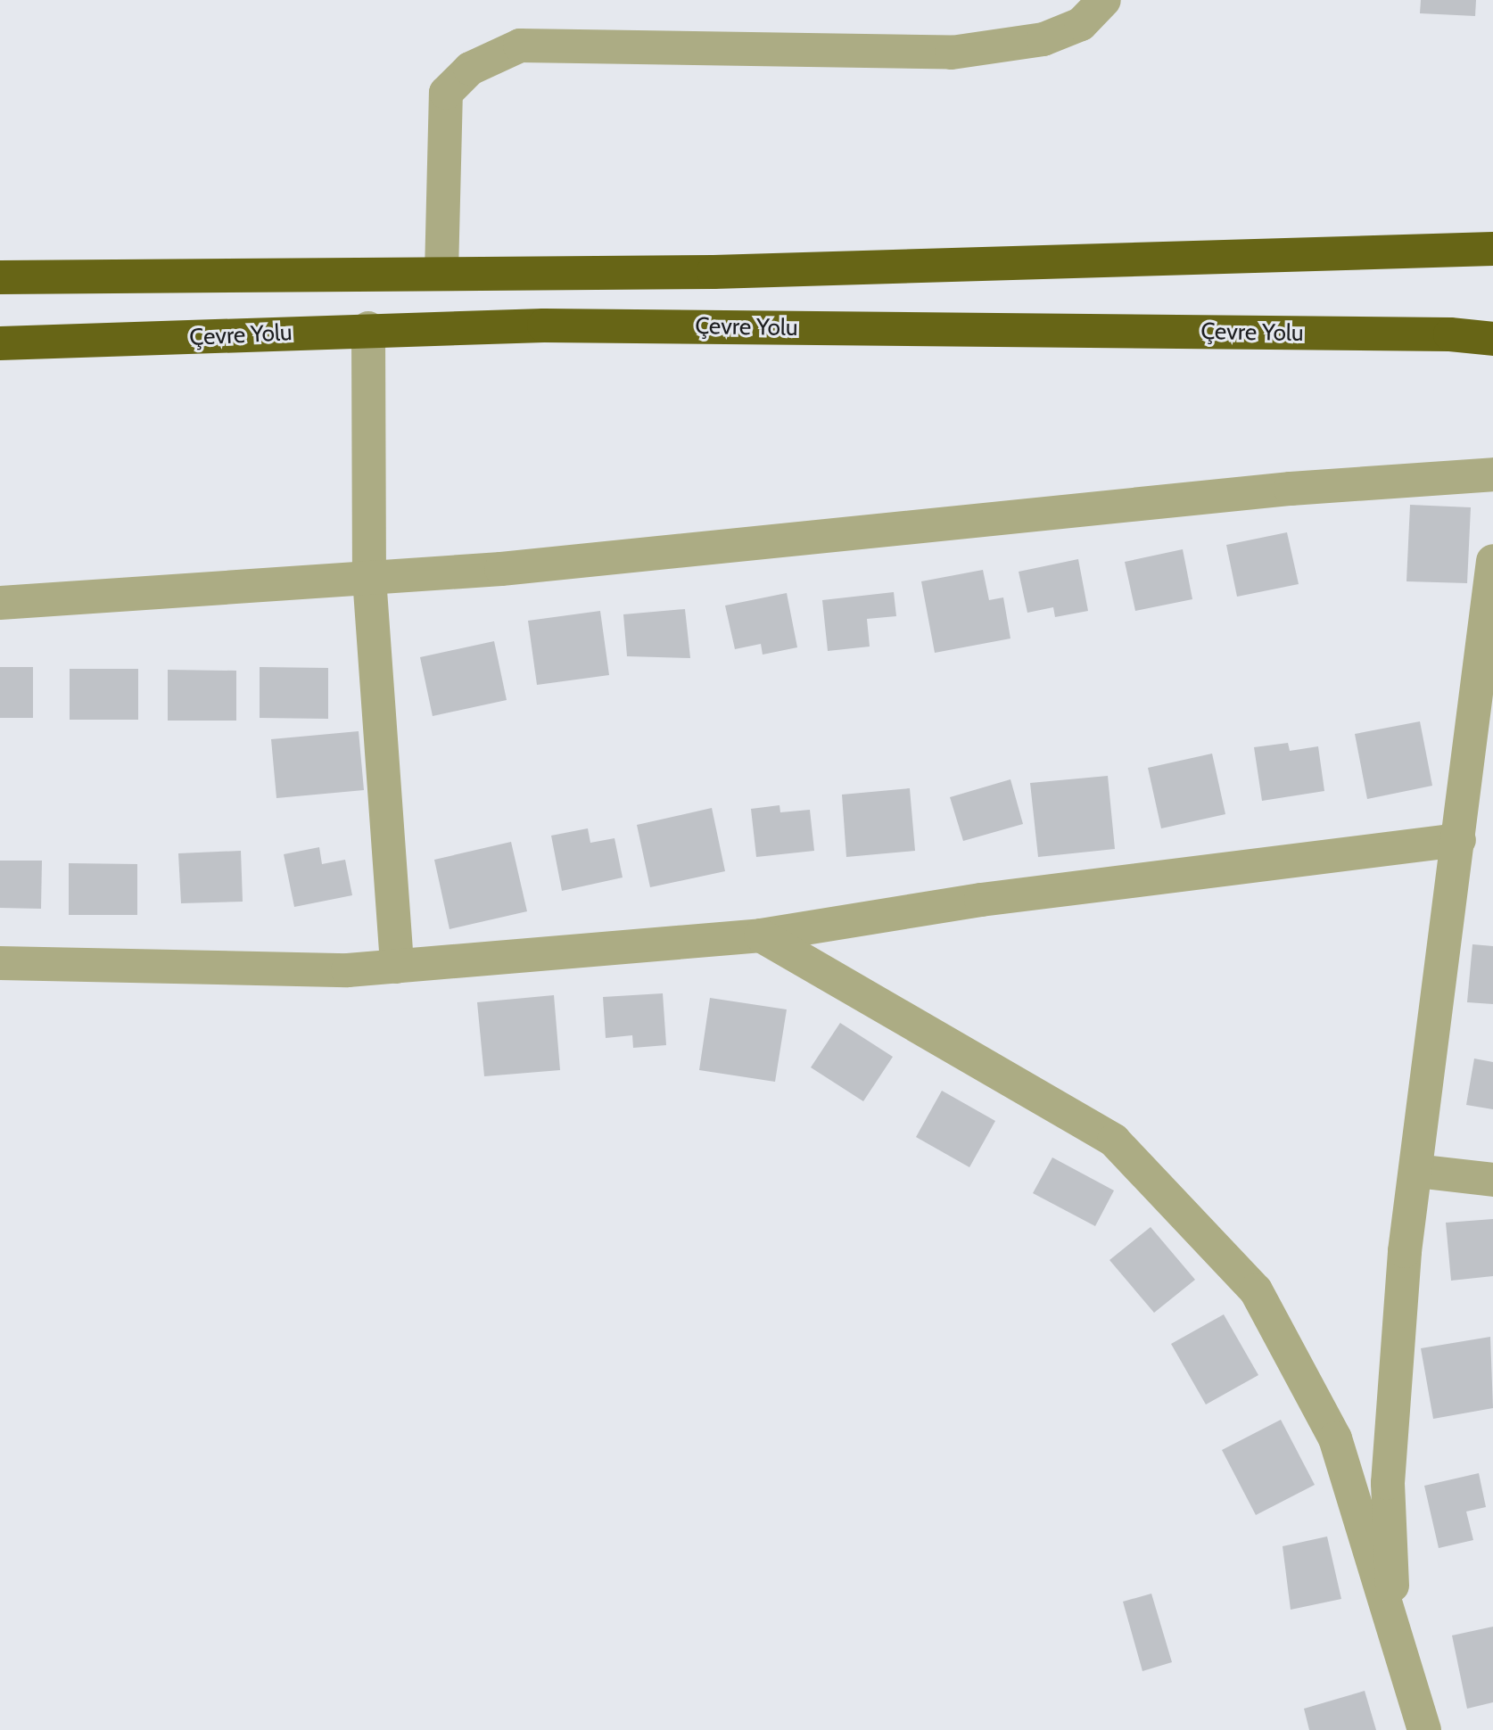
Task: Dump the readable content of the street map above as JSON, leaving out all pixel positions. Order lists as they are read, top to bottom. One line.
{"streets":{"highway":["Çevre Yolu"]}}
